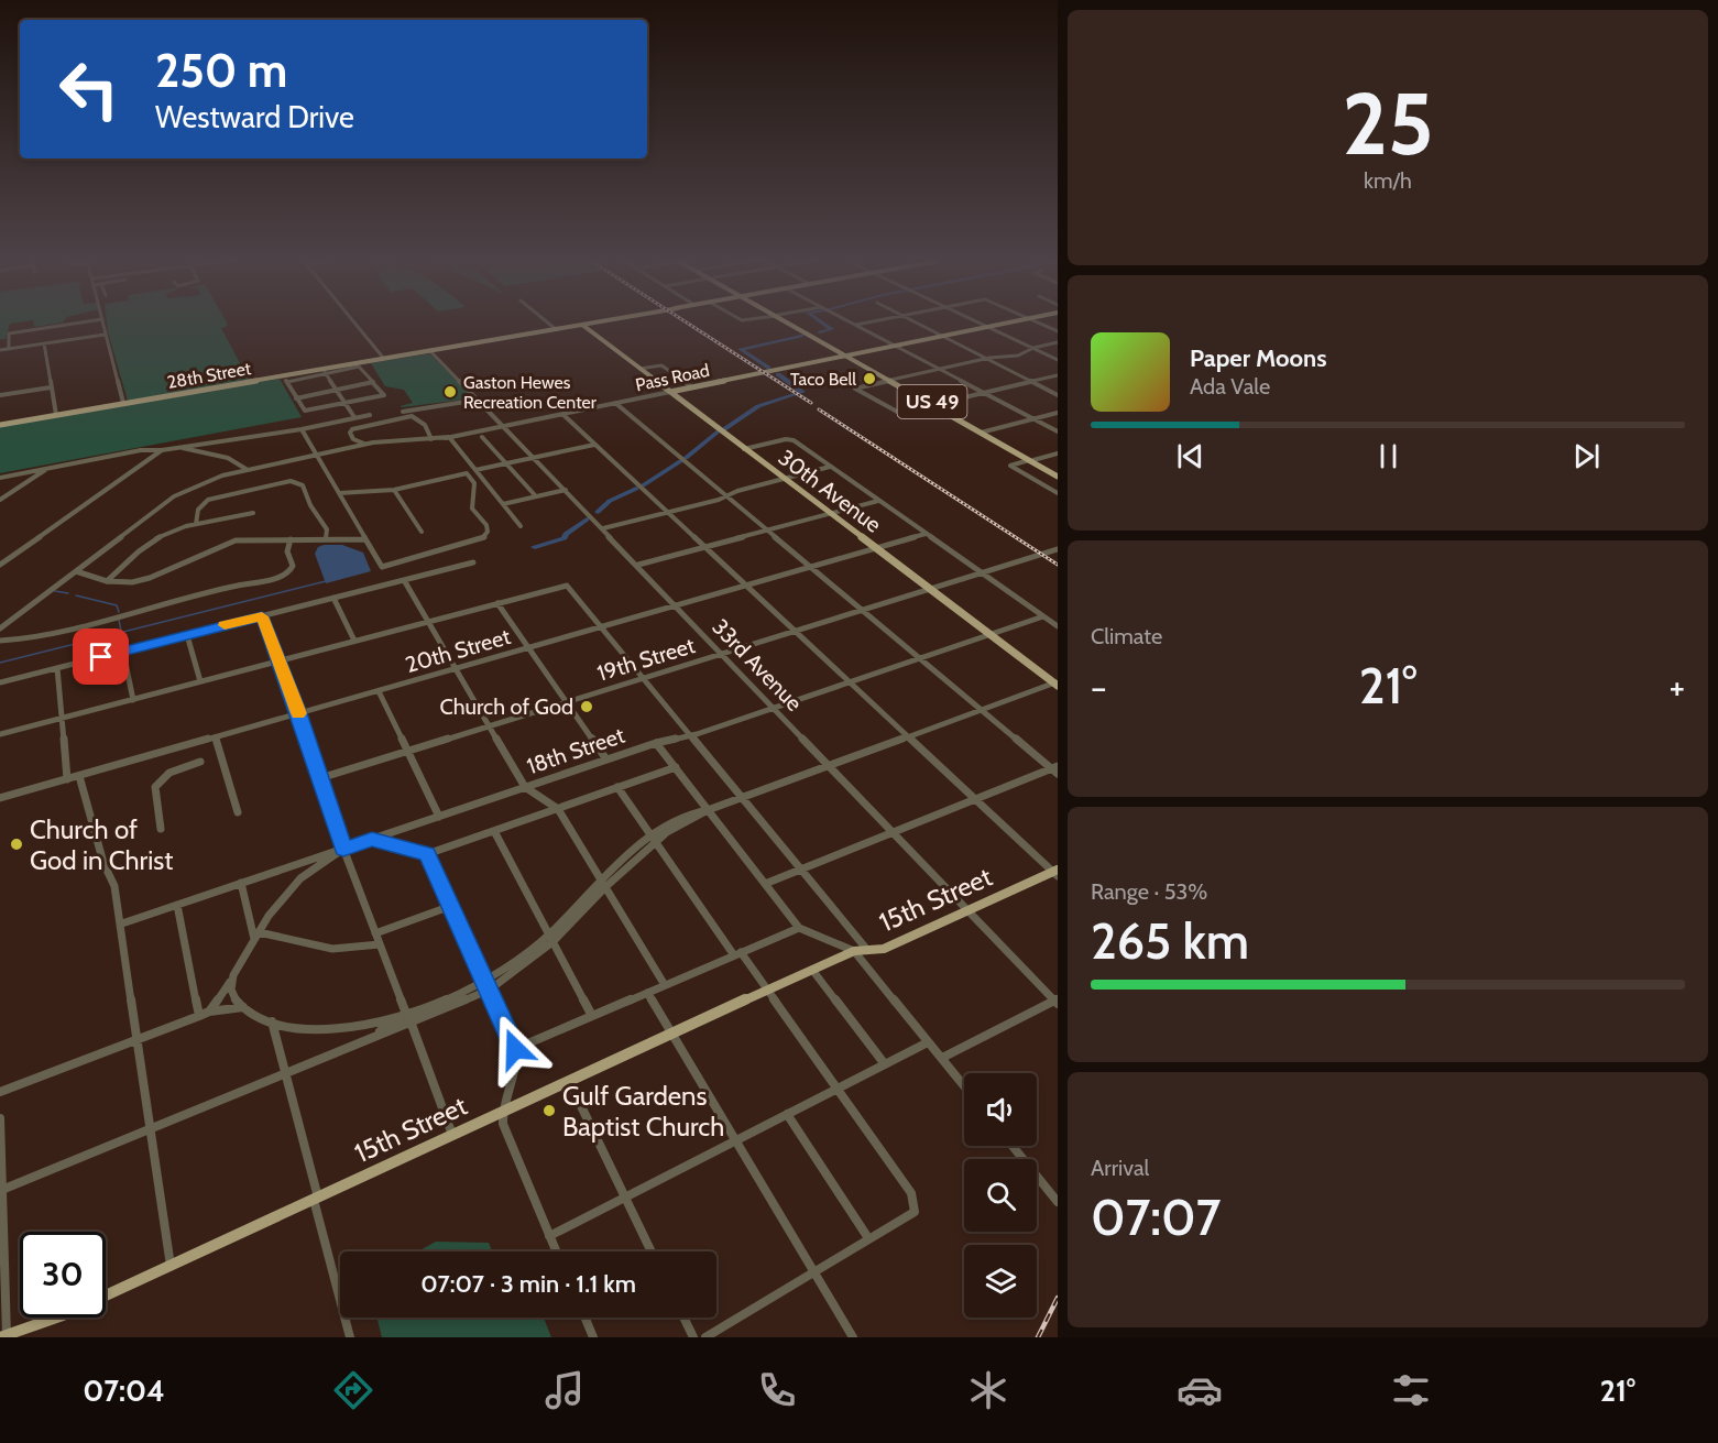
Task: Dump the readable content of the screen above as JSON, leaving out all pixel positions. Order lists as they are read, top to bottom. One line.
{"streets":{"main road":["28th Street","Pass Road","US 49","30th Avenue","15th Street"],"street":["20th Street","19th Street","33rd Avenue","18th Street"]},"crossings":[["28th Street","30th Avenue"],["28th Street","33rd Avenue"],["Pass Road","US 49"],["Pass Road","30th Avenue"],["Pass Road","33rd Avenue"],["30th Avenue","20th Street"],["30th Avenue","19th Street"],["30th Avenue","18th Street"],["20th Street","33rd Avenue"],["19th Street","33rd Avenue"],["33rd Avenue","18th Street"],["33rd Avenue","15th Street"]],"places":["Taco Bell","Gaston Hewes Recreation Center","Church of God","Church of God in Christ","Gulf Gardens Baptist Church"],"page":{"tile":[["25","km/h"],"Climate",["Range · 53%","265 km"],["Arrival","07:07"]],"turn":["250 m","Westward Drive"],"song":["Paper Moons","Ada Vale"],"heat":["−","21°","+"],"limit":"30","trip":"07:07 · 3 min · 1.1 km","tabs":["07:04","21°"]}}
